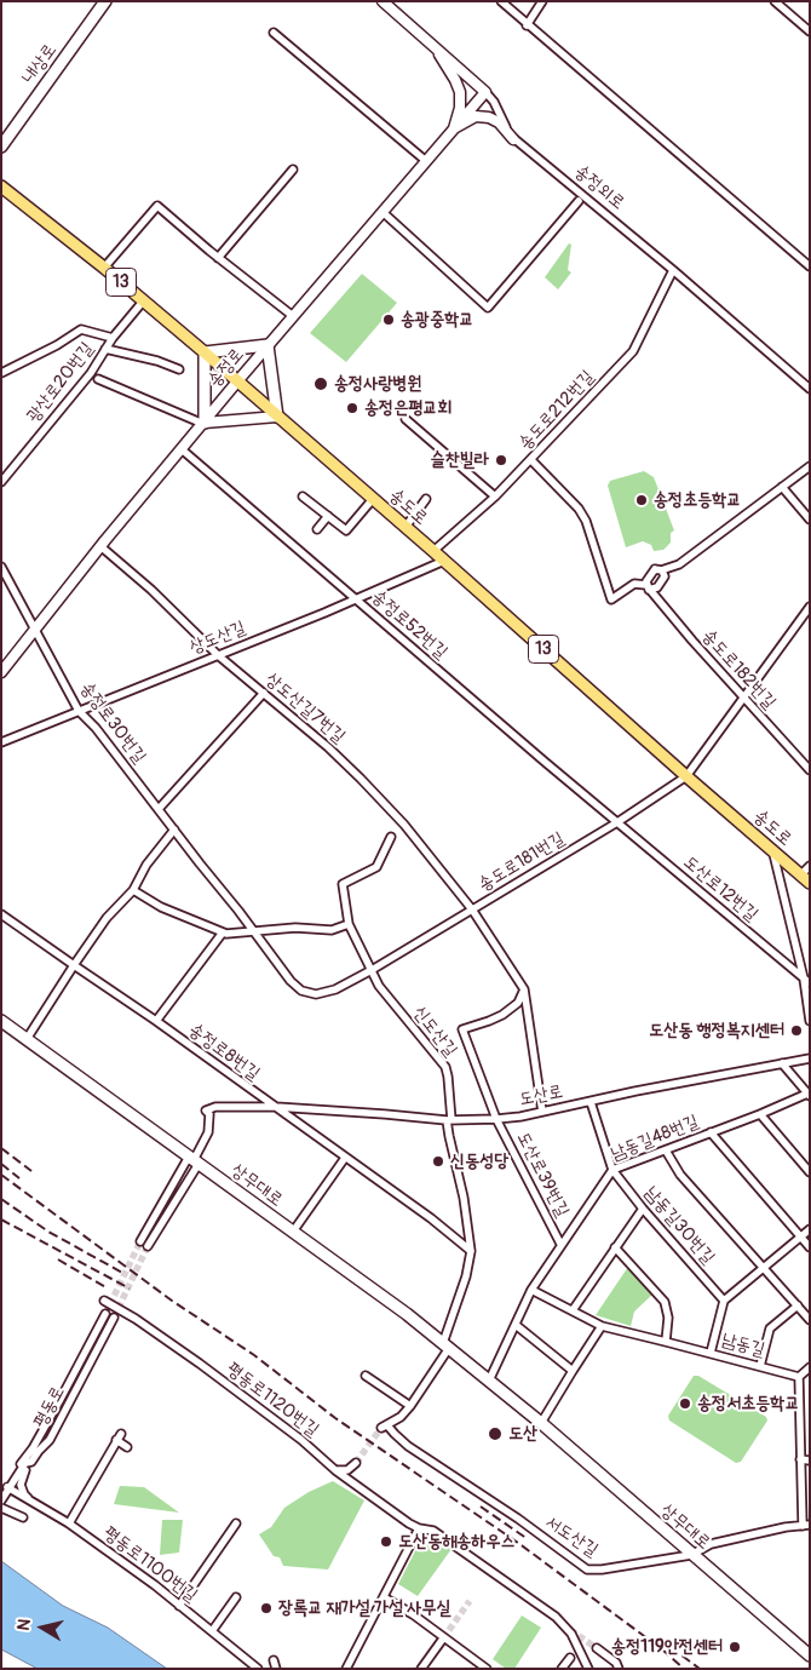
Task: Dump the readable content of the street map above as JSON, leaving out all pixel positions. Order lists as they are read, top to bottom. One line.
{"streets":{"main road":["내상로","13","송도로","상무대로"],"street":["송정외로","송정로","광산로20번길","송도로212번길","송정로52번길","상도산길","송도로182번길","상도산길7번길","송정로30번길","송도로181번길","도산로12번길","신도산길","송정로8번길","도산로","남동길48번길","도산로39번길","남동길30번길","남동길","평동로1120번길","평동로","서도산길","평동로1100번길"]},"crossings":[["송정외로","송정로"],["송정외로","송도로212번길"],["송정로","송도로"],["송정로","송정로52번길"],["송정로","상도산길7번길"],["송정로","송정로30번길"],["광산로20번길","송도로"],["송도로212번길","송도로"],["송도로","상도산길"],["송도로","송도로181번길"],["송도로","도산로12번길"],["송정로52번길","상도산길"],["송정로52번길","송도로181번길"],["송정로52번길","도산로12번길"],["상도산길","상도산길7번길"],["상도산길","송정로30번길"],["상도산길7번길","송도로181번길"],["상도산길7번길","도산로39번길"],["송정로30번길","송도로181번길"],["송도로181번길","도산로12번길"],["송도로181번길","신도산길"],["신도산길","도산로"],["신도산길","상무대로"],["신도산길","서도산길"],["송정로8번길","도산로"],["도산로","도산로39번길"],["도산로","상무대로"],["남동길48번길","도산로39번길"],["남동길48번길","남동길30번길"],["남동길48번길","남동길"],["상무대로","서도산길"],["남동길","서도산길"],["평동로","평동로1100번길"]],"places":["송광중학교","송정사랑병원","송정은평교회","슬찬빌라","송정초등학교","도산동 행정복지센터","신동성당","송정서초등학교","도산","도산동해송하우스","장록교 재가설 가설 사무실","송정119안전센터"],"north":"left"}
